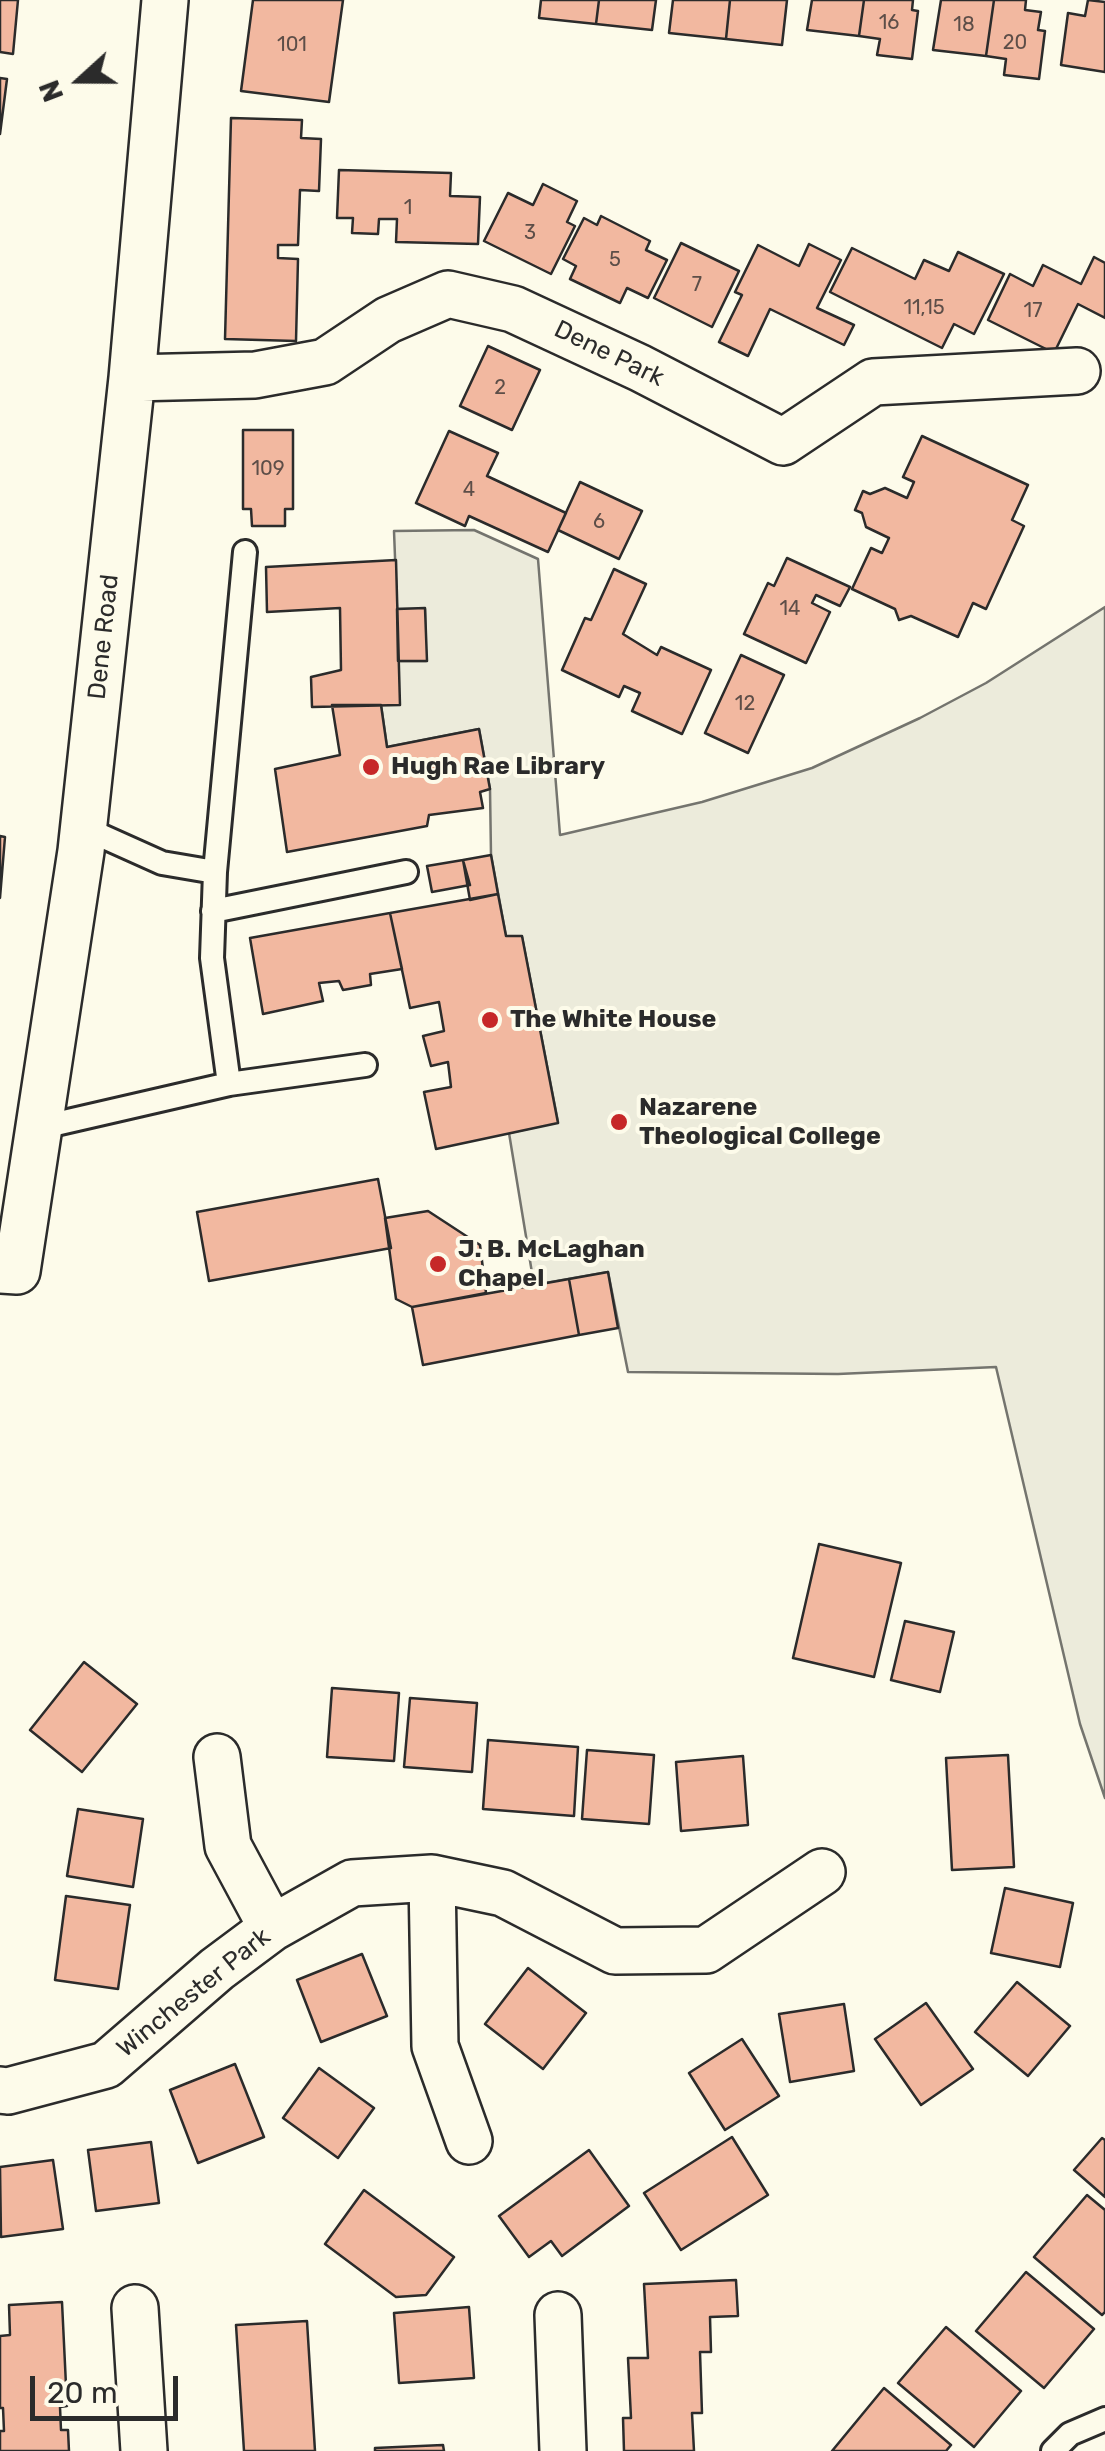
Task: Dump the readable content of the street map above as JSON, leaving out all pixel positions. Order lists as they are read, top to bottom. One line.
{"streets":{"street":["Dene Park","Dene Road","Winchester Park"]},"crossings":[["Dene Park","Dene Road"]],"places":["Hugh Rae Library","The White House","Nazarene Theological College","J. B. McLaghan Chapel"],"house_numbers":["16","18","20","101","1","3","5","7","11,15","17","2","109","4","6","14","12"],"scale_bar":"20 m","north":"left"}
